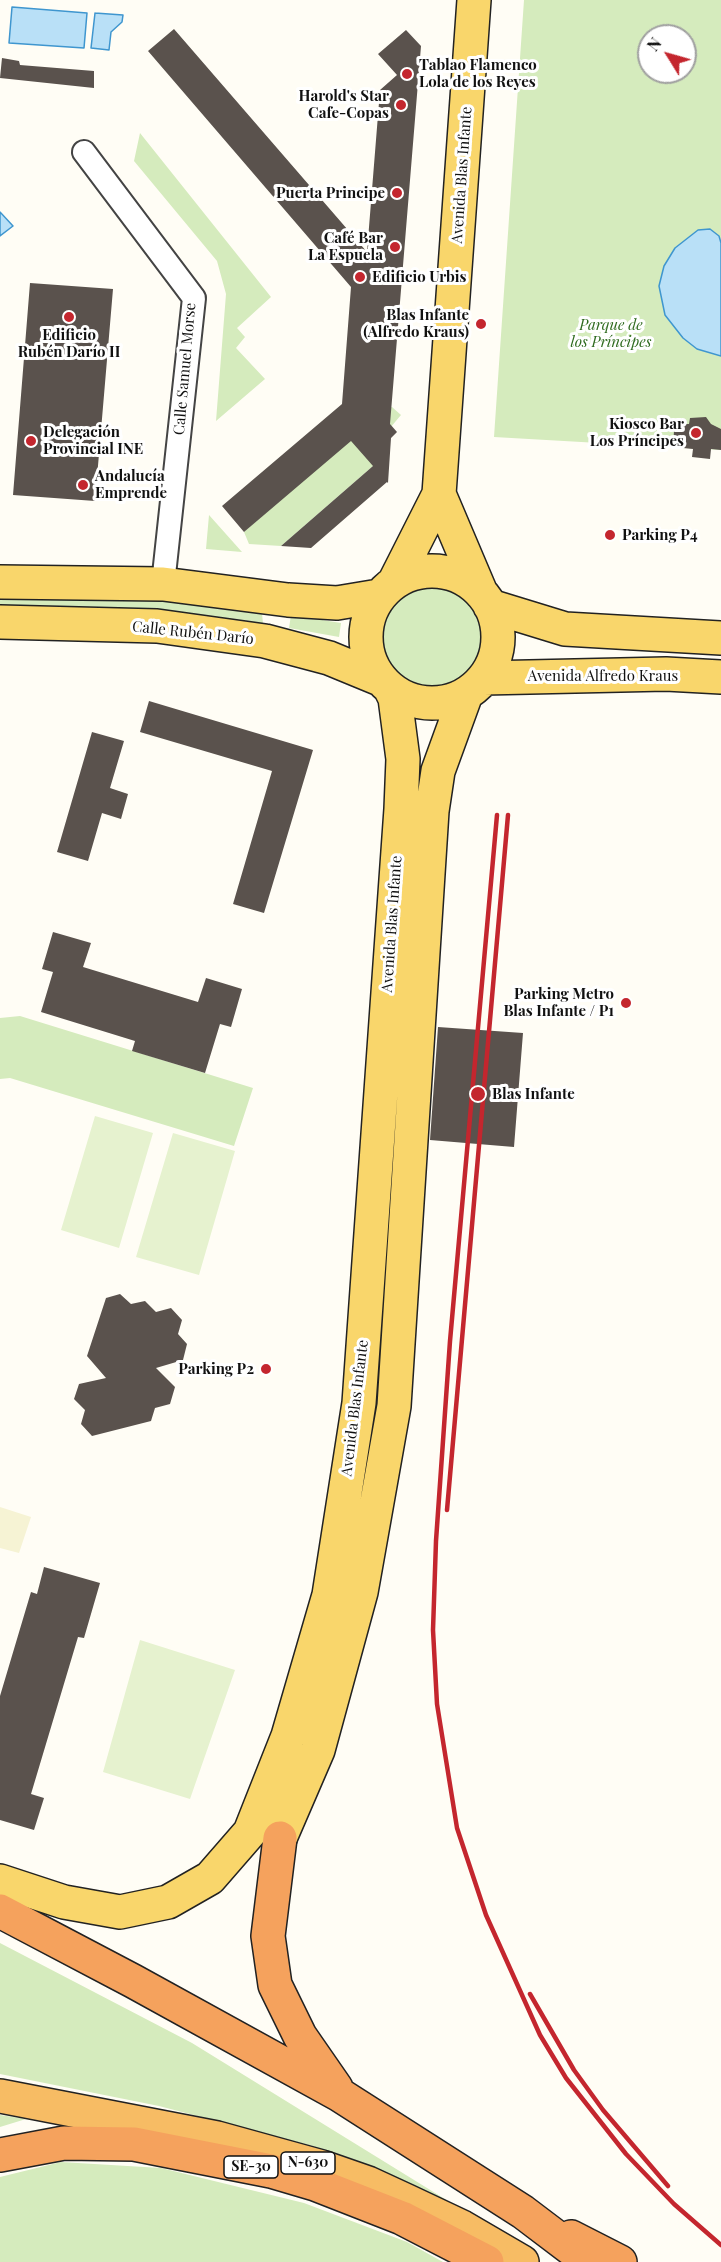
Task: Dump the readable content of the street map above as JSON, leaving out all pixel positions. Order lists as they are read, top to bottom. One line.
{"streets":{"highway":["N-630","SE-30"],"main road":["Avenida Blas Infante","Calle Rubén Darío","Avenida Alfredo Kraus"],"street":["Calle Samuel Morse"]},"crossings":[["Avenida Blas Infante","Calle Rubén Darío"],["Avenida Blas Infante","Avenida Alfredo Kraus"],["Calle Rubén Darío","Avenida Alfredo Kraus"]],"parks":["Parque de los Príncipes"],"places":["Tablao Flamenco Lola de los Reyes","Harold's Star Cafe-Copas","Puerta Principe","Café Bar La Espuela","Edificio Urbis","Edificio Rubén Darío II","Blas Infante (Alfredo Kraus)","Kiosco Bar Los Príncipes","Delegación Provincial INE","Andalucía Emprende","Parking P4","Parking Metro Blas Infante / P1","Blas Infante","Parking P2"],"north":"top left"}
